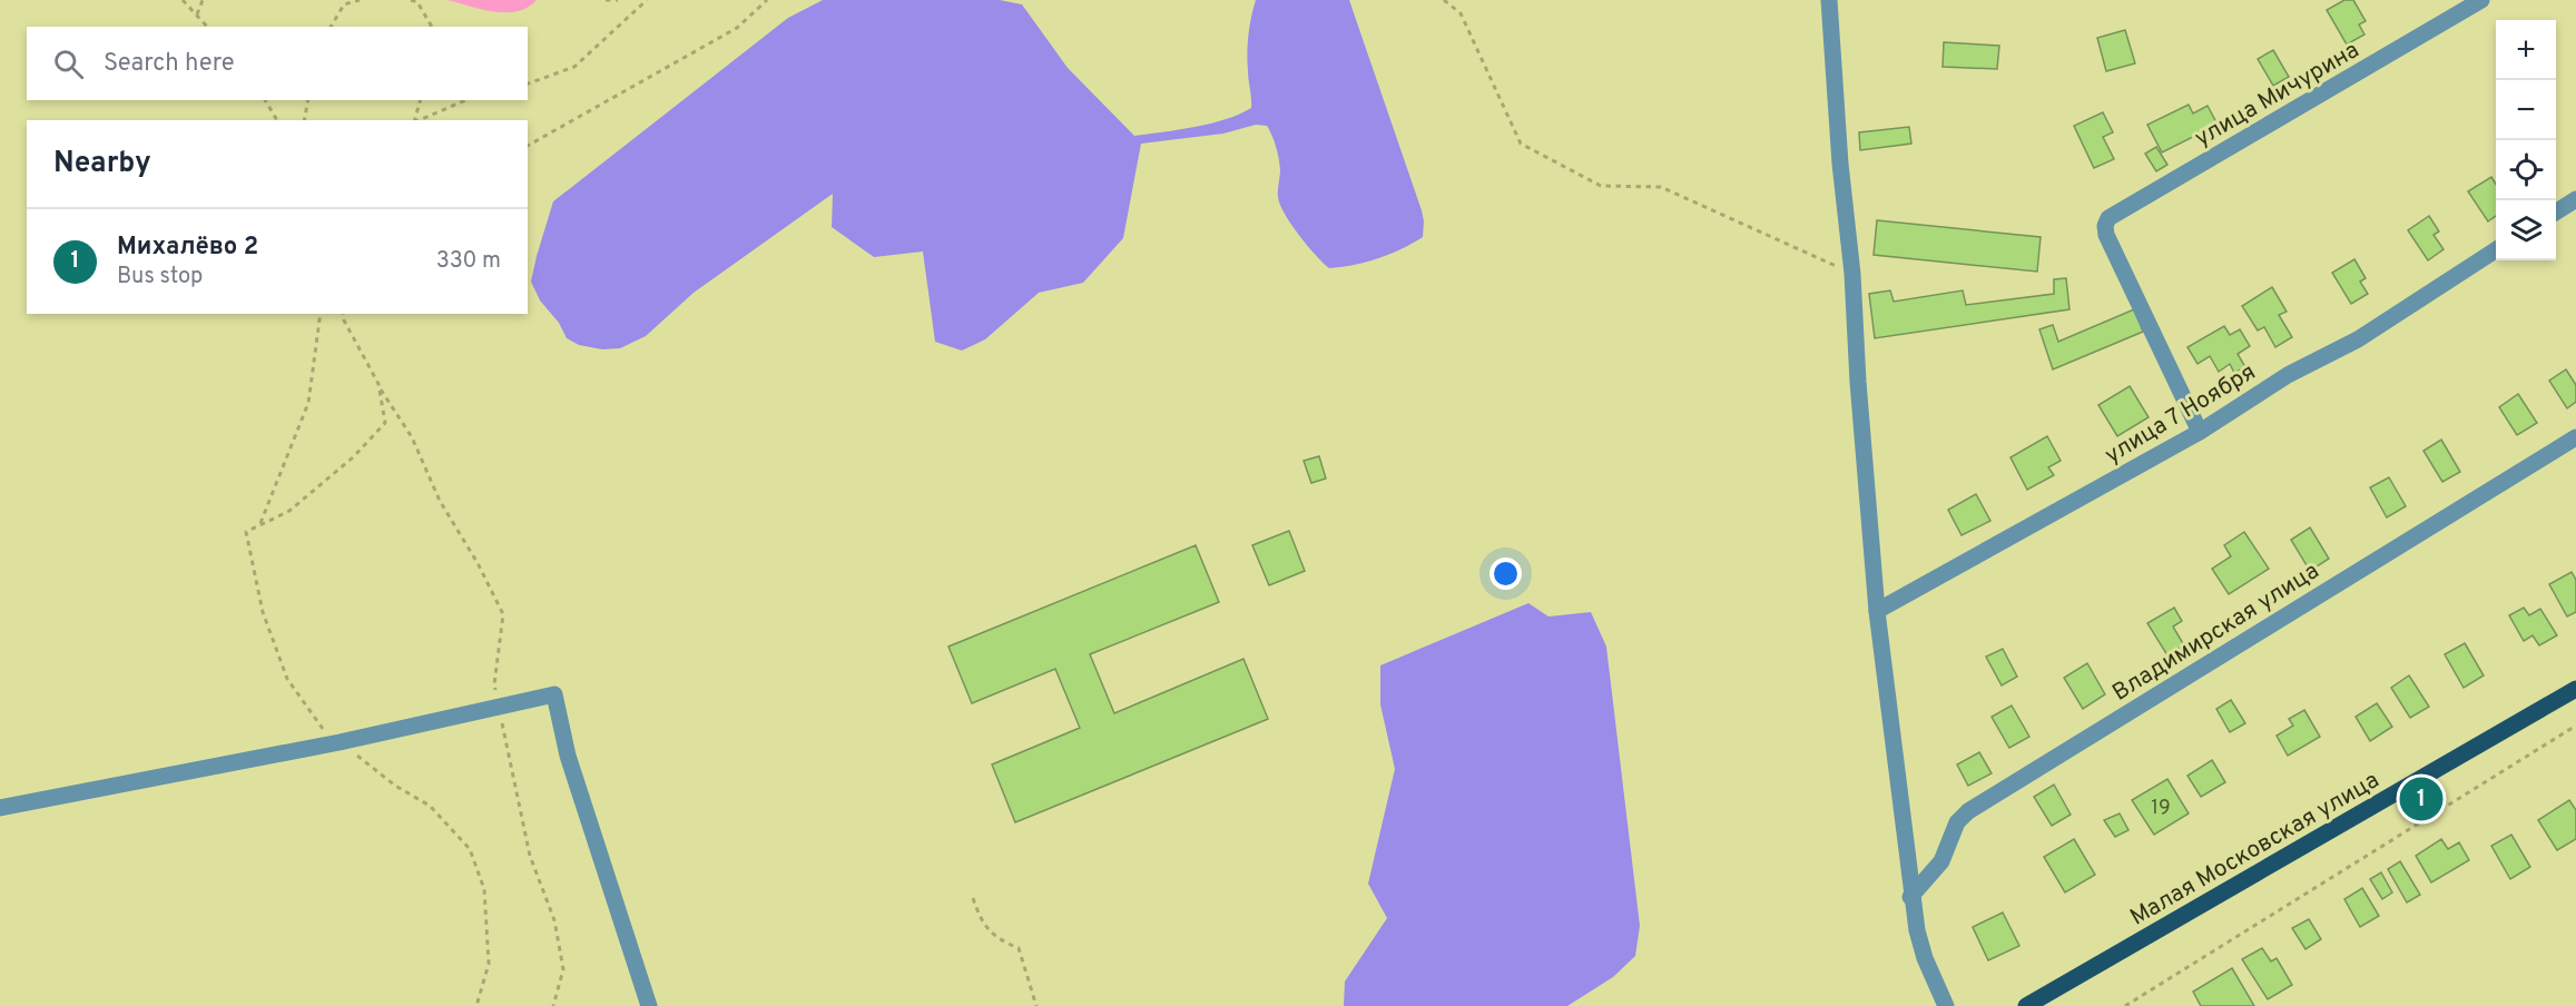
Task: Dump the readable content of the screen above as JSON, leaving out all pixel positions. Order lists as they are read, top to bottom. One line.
{"streets":{"main road":["Малая Московская улица"],"street":["улица Мичурина","улица 7 Ноября","Владимирская улица"]},"crossings":[["улица Мичурина","улица 7 Ноября"]],"house_numbers":["19"],"page":{"map_buttons":["+","−"],"search":"Search here","heading":"Nearby","list":[{"mark":"1","name":"Михалёво 2","note":"Bus stop","value":"330 m"}],"pins":"1"}}
